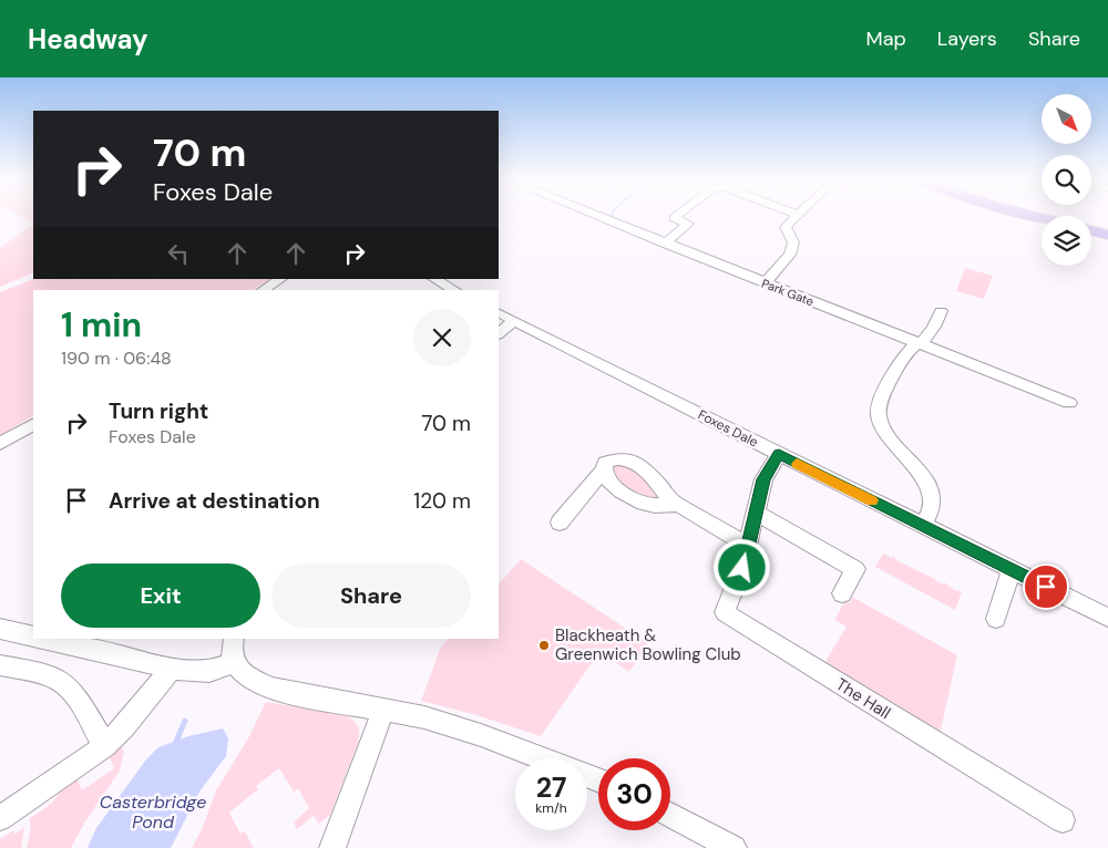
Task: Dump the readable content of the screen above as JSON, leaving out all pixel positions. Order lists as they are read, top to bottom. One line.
{"streets":{"street":["Park Gate","Foxes Dale","The Hall"]},"crossings":[["Foxes Dale","The Hall"]],"water":["Casterbridge Pond"],"places":["Blackheath & Greenwich Bowling Club"],"north":"bottom right","page":{"header":"Headway","nav":["Map","Layers","Share"],"turn":["70 m","Foxes Dale"],"heading":["1 min","190 m · 06:48"],"list":[{"name":"Turn right","note":"Foxes Dale","value":"70 m"},{"name":"Arrive at destination","value":"120 m"}],"buttons":["Exit","Share"],"speed":"27 km/h","limit":"30"}}
